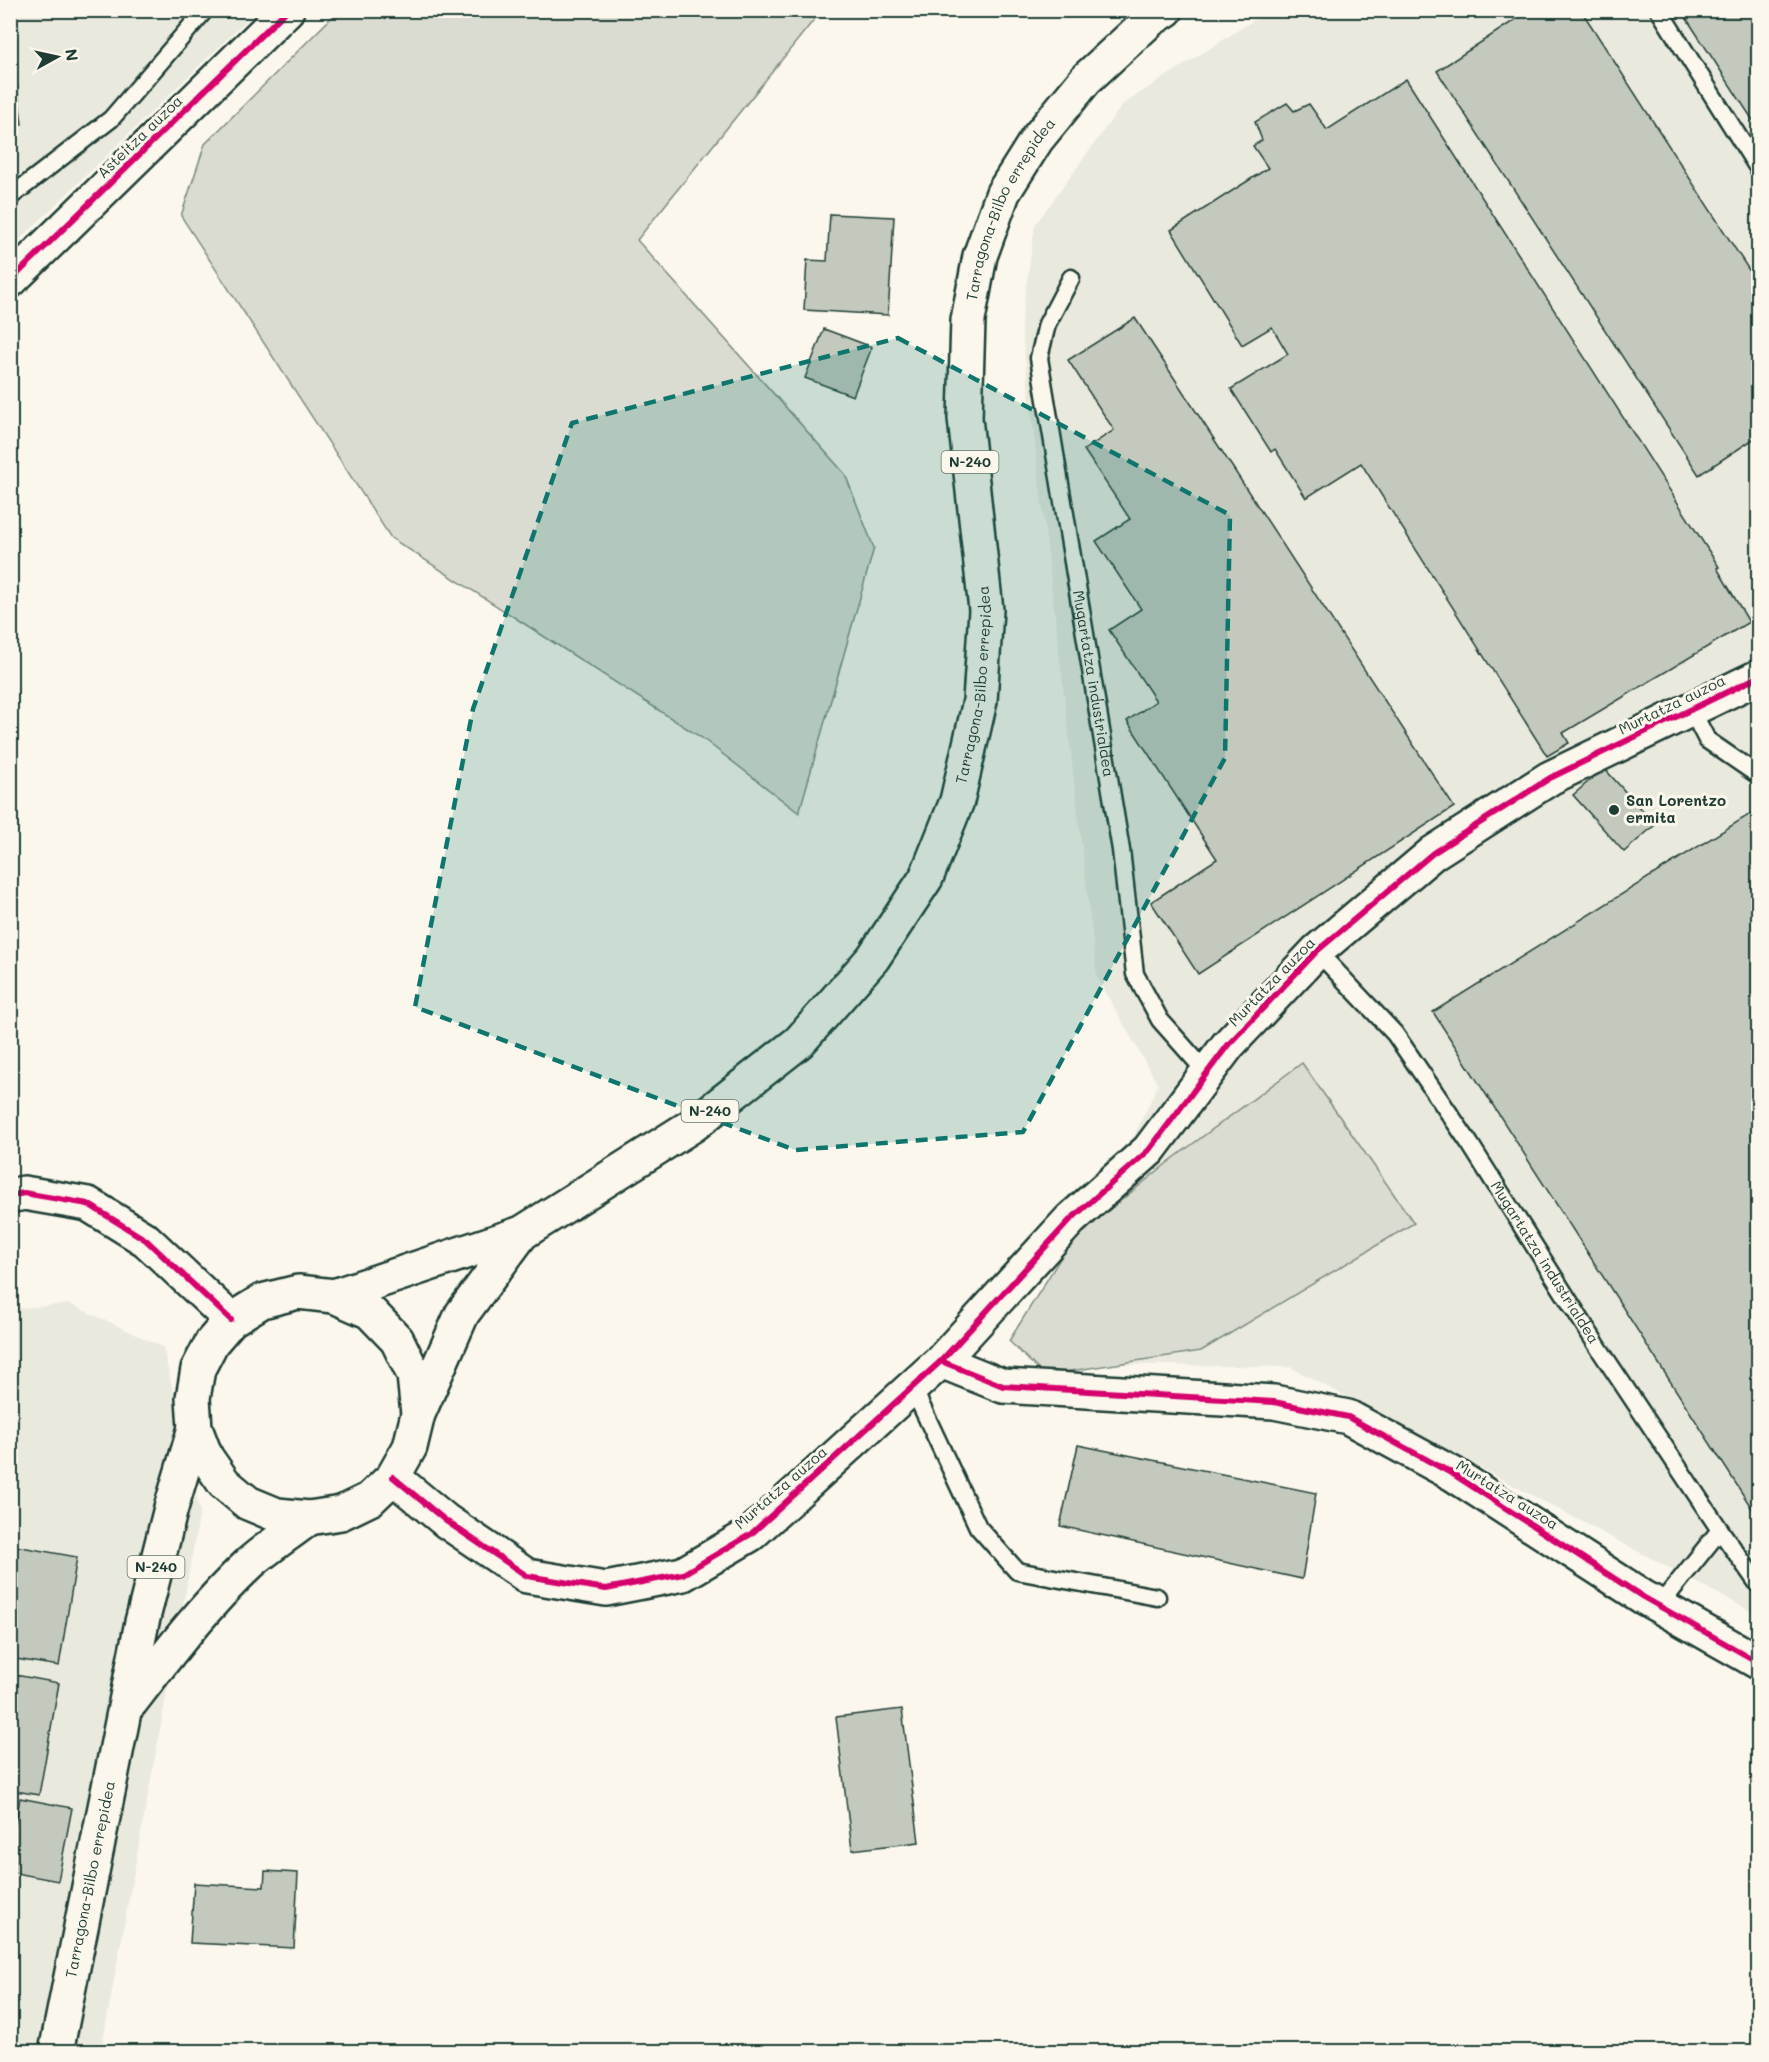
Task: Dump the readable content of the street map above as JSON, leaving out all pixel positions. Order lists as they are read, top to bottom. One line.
{"streets":{"main road":["Asteitza auzoa","Tarragona-Bilbo errepidea","N-240","Murtatza auzoa"],"lane":["Mugartatza industrialdea"]},"crossings":[["Tarragona-Bilbo errepidea","Murtatza auzoa"],["Mugartatza industrialdea","Murtatza auzoa"]],"places":["San Lorentzo ermita"],"north":"right"}
